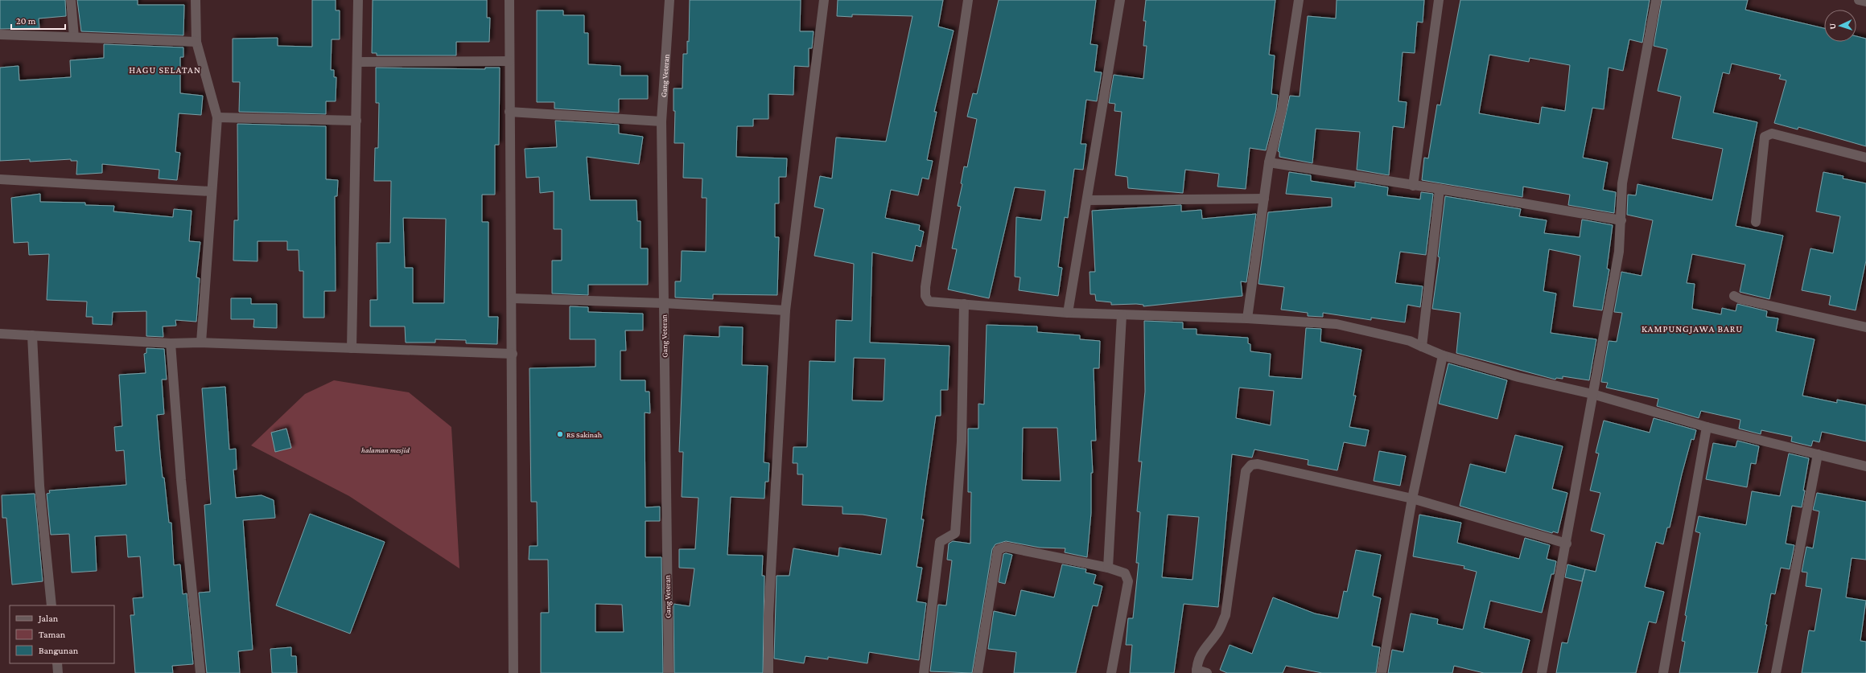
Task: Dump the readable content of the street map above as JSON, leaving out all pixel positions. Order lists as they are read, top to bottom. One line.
{"streets":{"street":["Gang Veteran"]},"districts":["HAGU SELATAN","KAMPUNGJAWA BARU"],"parks":["halaman mesjid"],"places":["RS Sakinah"],"legend":["Jalan","Taman","Bangunan"],"scale_bar":"20 m","north":"left"}
